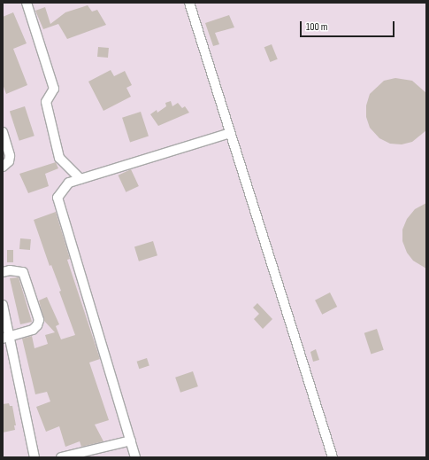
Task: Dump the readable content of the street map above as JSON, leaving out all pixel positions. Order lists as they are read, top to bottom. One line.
{"scale_bar":"100 m"}
